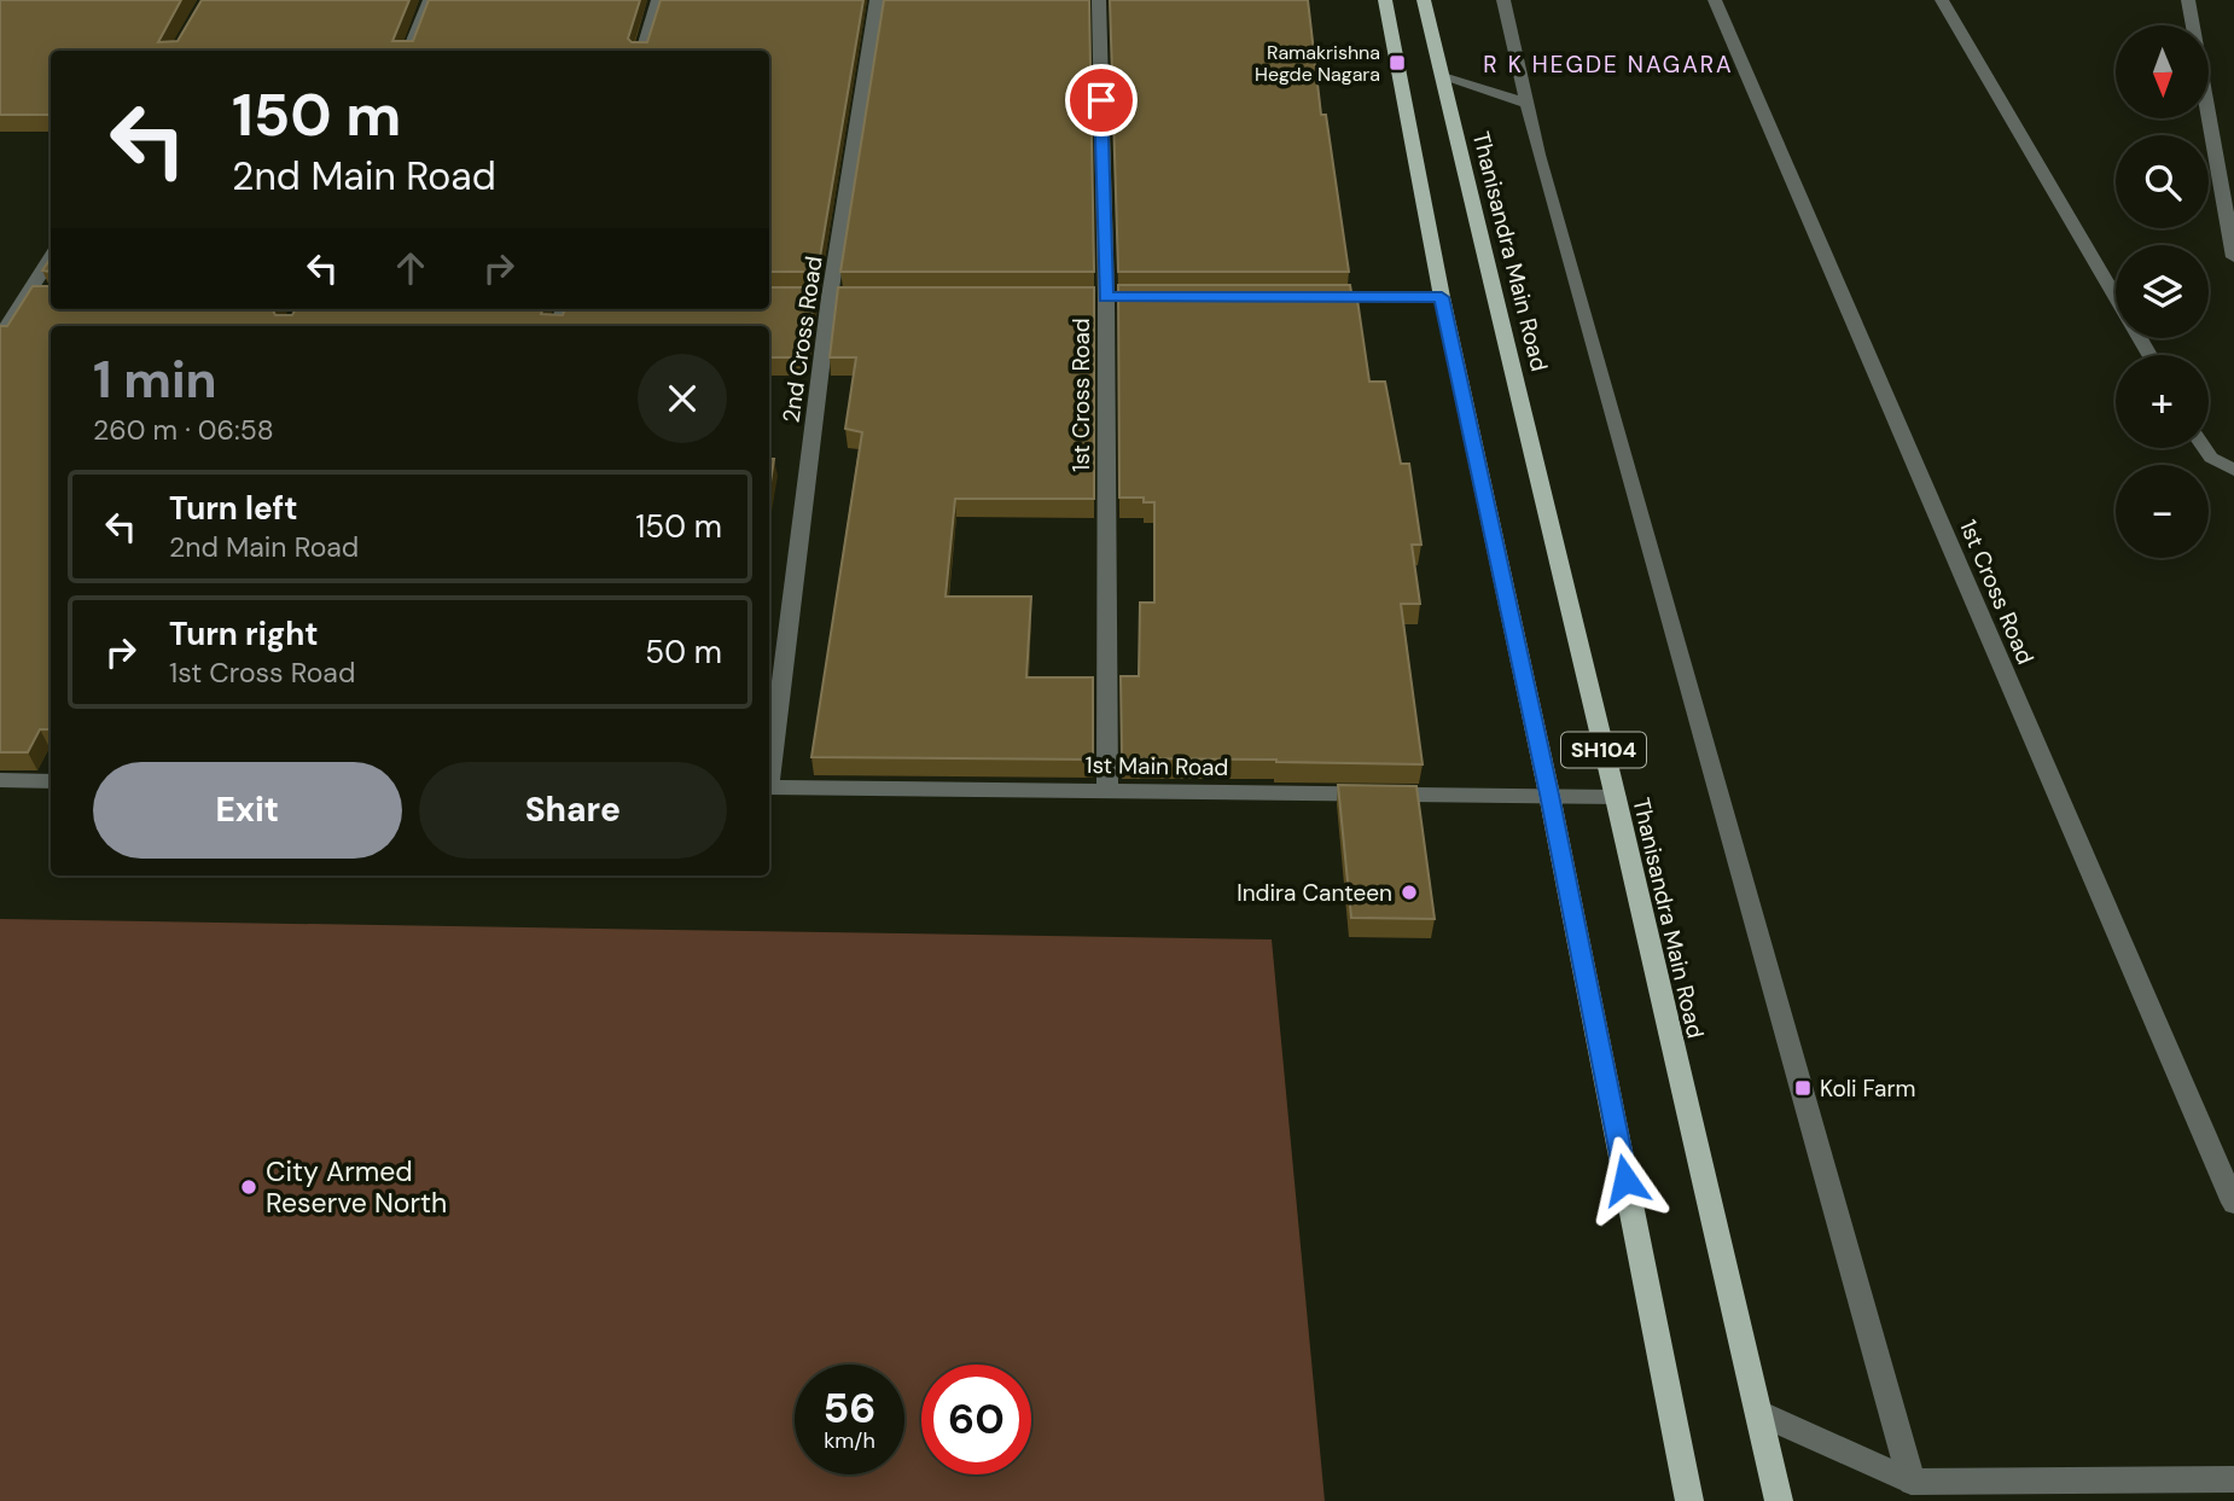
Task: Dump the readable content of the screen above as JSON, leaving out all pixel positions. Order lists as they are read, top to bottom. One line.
{"streets":{"main road":["Thanisandra Main Road","SH104"],"street":["2nd Cross Road","1st Cross Road","1st Main Road"]},"crossings":[["Thanisandra Main Road","1st Main Road"],["1st Cross Road","1st Main Road"],["SH104","1st Main Road"]],"districts":["R K HEGDE NAGARA"],"places":{"transit":["Ramakrishna Hegde Nagara","Koli Farm"],"other":["Indira Canteen","City Armed Reserve North"]},"north":"bottom","page":{"map_buttons":["+","−"],"turn":["150 m","2nd Main Road"],"heading":["1 min","260 m · 06:58"],"list":[{"name":"Turn left","note":"2nd Main Road","value":"150 m"},{"name":"Turn right","note":"1st Cross Road","value":"50 m"}],"buttons":["Exit","Share"],"speed":"56 km/h","limit":"60"}}
